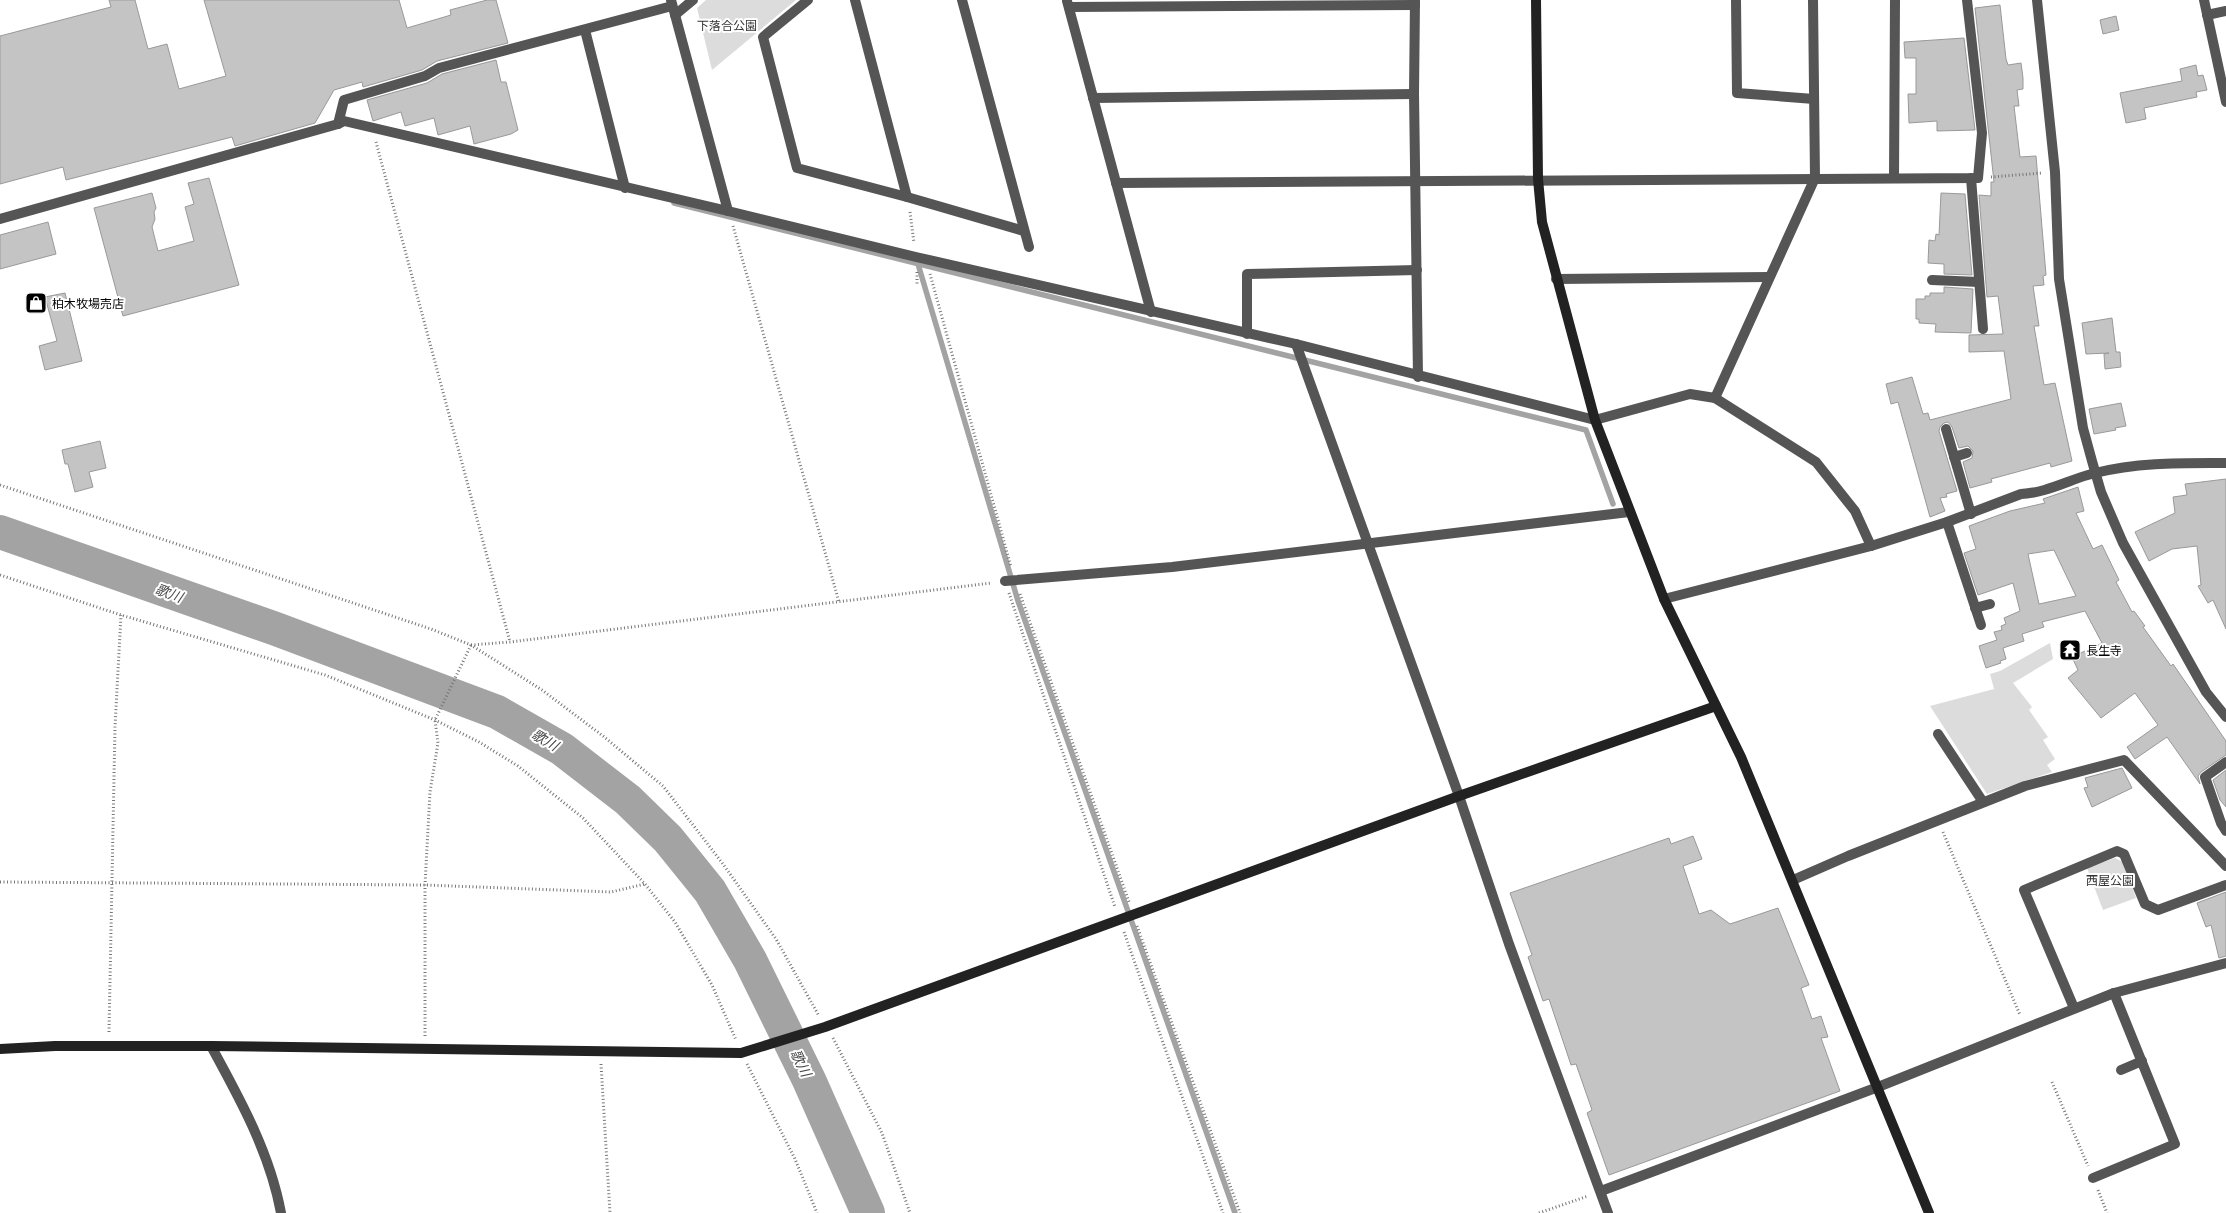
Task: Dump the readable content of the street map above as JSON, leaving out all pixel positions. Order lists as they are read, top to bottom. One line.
{"water":["歌川"],"parks":["下落合公園","西屋公園"],"places":{"shop":["柏木牧場売店"],"temple":["長生寺"]}}
